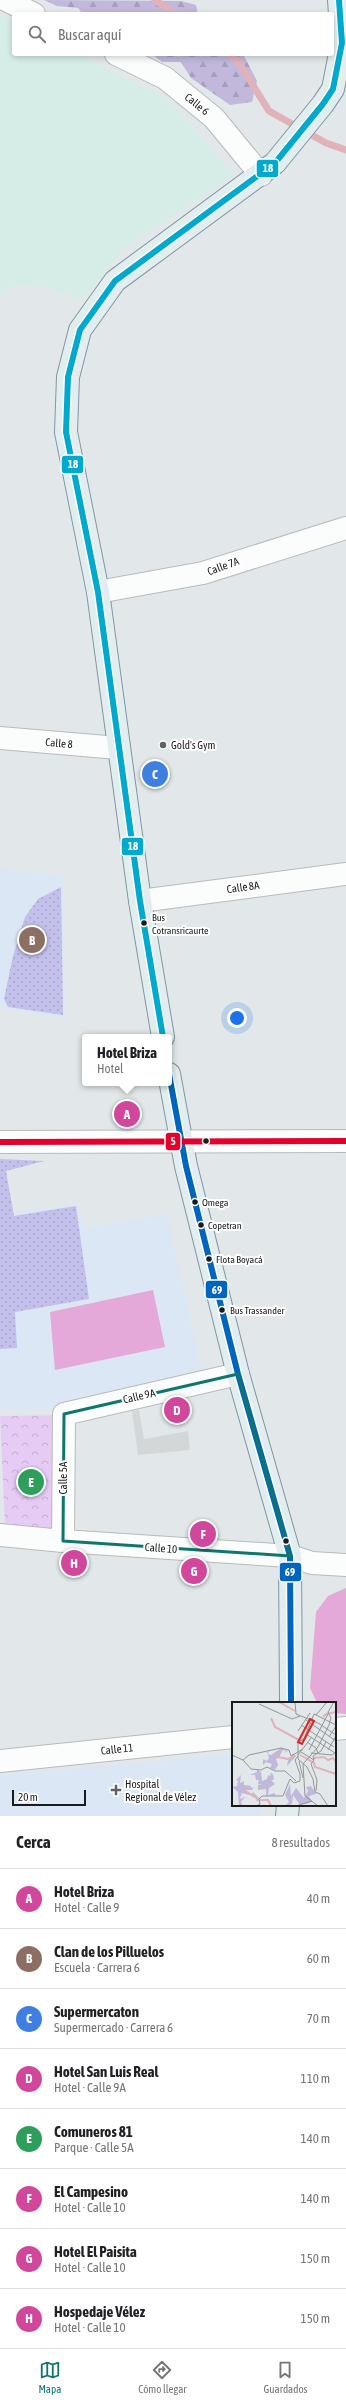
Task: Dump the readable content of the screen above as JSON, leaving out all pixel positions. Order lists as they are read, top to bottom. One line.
{"streets":{"street":["Calle 6","Calle 7A","Calle 8","Calle 8A","Calle 9A","Calle 5A","Calle 10","Calle 11"]},"crossings":[["Calle 9A","Calle 5A"],["Calle 5A","Calle 10"]],"places":{"other":["Gold's Gym","Bus Cotransricaurte","Omega","Copetran","Flota Boyacá","Bus Trassander"],"health":["Hospital Regional de Vélez"]},"lines":["transit line 18","transit line 69","transit line 5"],"scale_bar":"20 m","page":{"search":"Buscar aquí","pins":["C","B","A","D","E","F","H","G"],"popup":["Hotel Briza","Hotel"],"scale":"20 m","heading":["Cerca","8 resultados"],"list":[{"mark":"A","name":"Hotel Briza","note":"Hotel · Calle 9","value":"40 m"},{"mark":"B","name":"Clan de los Pilluelos","note":"Escuela · Carrera 6","value":"60 m"},{"mark":"C","name":"Supermercaton","note":"Supermercado · Carrera 6","value":"70 m"},{"mark":"D","name":"Hotel San Luis Real","note":"Hotel · Calle 9A","value":"110 m"},{"mark":"E","name":"Comuneros 81","note":"Parque · Calle 5A","value":"140 m"},{"mark":"F","name":"El Campesino","note":"Hotel · Calle 10","value":"140 m"},{"mark":"G","name":"Hotel El Paisita","note":"Hotel · Calle 10","value":"150 m"},{"mark":"H","name":"Hospedaje Vélez","note":"Hotel · Calle 10","value":"150 m"}],"nav":["Mapa","Cómo llegar","Guardados"]}}
